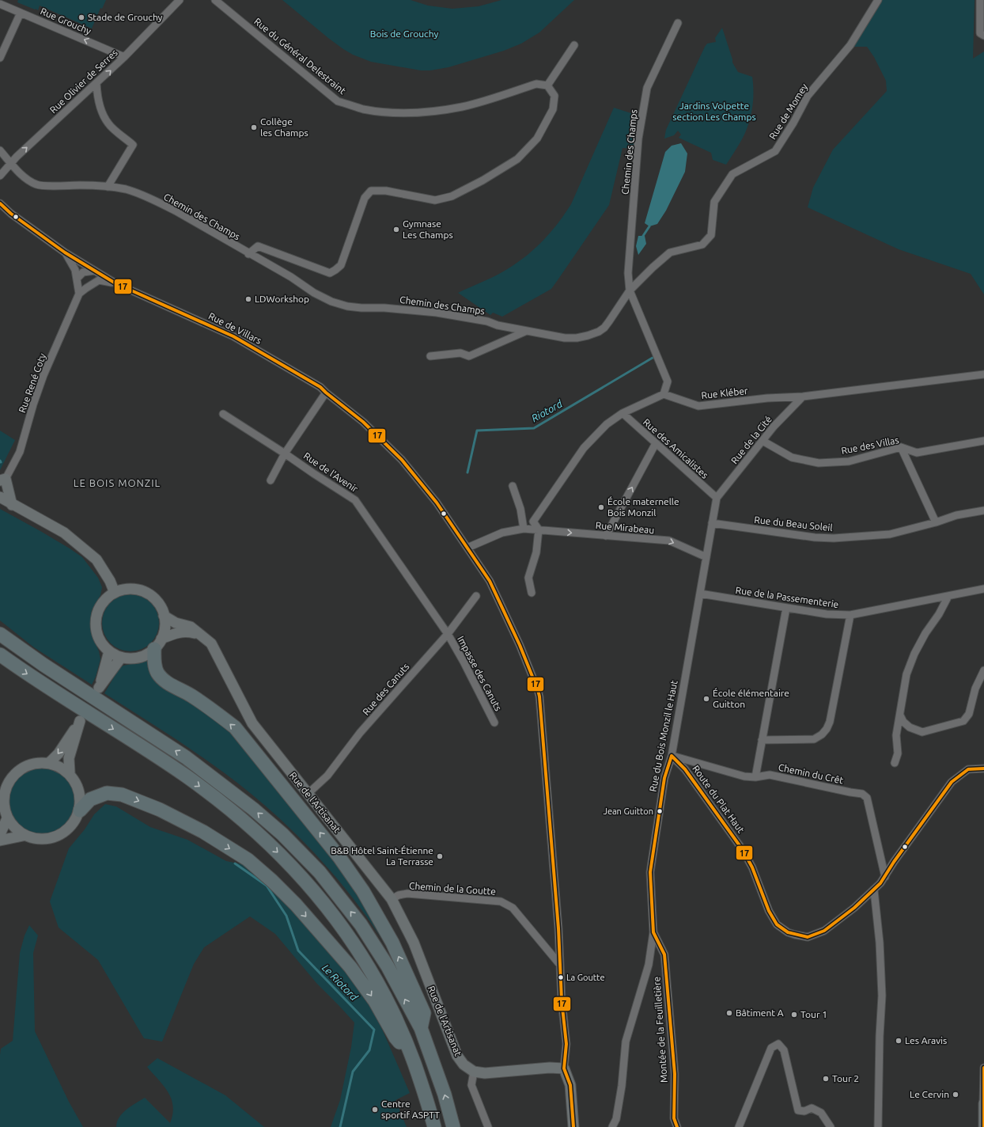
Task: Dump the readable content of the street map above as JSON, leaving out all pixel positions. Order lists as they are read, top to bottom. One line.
{"streets":{"main road":["Rue de l'Artisanat"],"street":["Rue Grouchy","Rue du Général Delestraint","Rue Olivier de Serres","Rue de Momey","Chemin des Champs","Rue de Villars","Rue René Coty","Rue Kléber","Rue de la Cité","Rue des Villas","Rue des Amicalistes","Rue de l'Avenir","Rue du Beau Soleil","Rue Mirabeau","Rue de la Passementerie","Impasse des Canuts","Rue des Canuts","Rue du Bois Monzil le Haut","Chemin du Crêt","Route du Plat Haut","Chemin de la Goutte","Montée de la Feuilletière"]},"crossings":[["Rue Grouchy","Rue Olivier de Serres"],["Rue Olivier de Serres","Chemin des Champs"],["Rue de Momey","Chemin des Champs"],["Rue de Villars","Rue Mirabeau"],["Rue de Villars","Chemin de la Goutte"],["Rue Kléber","Rue de la Cité"],["Rue de la Cité","Rue des Villas"],["Rue de la Cité","Rue des Amicalistes"],["Rue de la Cité","Rue du Bois Monzil le Haut"],["Rue des Amicalistes","Rue du Bois Monzil le Haut"],["Rue de l'Avenir","Impasse des Canuts"],["Rue de l'Avenir","Rue des Canuts"],["Rue du Beau Soleil","Rue du Bois Monzil le Haut"],["Rue Mirabeau","Rue du Bois Monzil le Haut"],["Rue de la Passementerie","Rue du Bois Monzil le Haut"],["Impasse des Canuts","Rue des Canuts"],["Rue des Canuts","Rue de l'Artisanat"],["Rue du Bois Monzil le Haut","Chemin du Crêt"],["Rue du Bois Monzil le Haut","Route du Plat Haut"],["Rue du Bois Monzil le Haut","Montée de la Feuilletière"],["Chemin du Crêt","Route du Plat Haut"],["Rue de l'Artisanat","Chemin de la Goutte"]],"one_way":["Rue Grouchy","Rue Olivier de Serres","Rue Mirabeau"],"districts":["LE BOIS MONZIL"],"water":["Riotord","Le Riotord"],"parks":["Bois de Grouchy","Jardins Volpette section Les Champs"],"places":["Stade de Grouchy","Collège les Champs","Gymnase Les Champs","LDWorkshop","École maternelle Bois Monzil","École élémentaire Guitton","Jean Guitton","B&B Hôtel Saint-Étienne La Terrasse","La Goutte","Bâtiment A","Tour 1","Les Aravis","Tour 2","Le Cervin","Centre sportif ASPTT"],"lines":["transit line 17"]}
